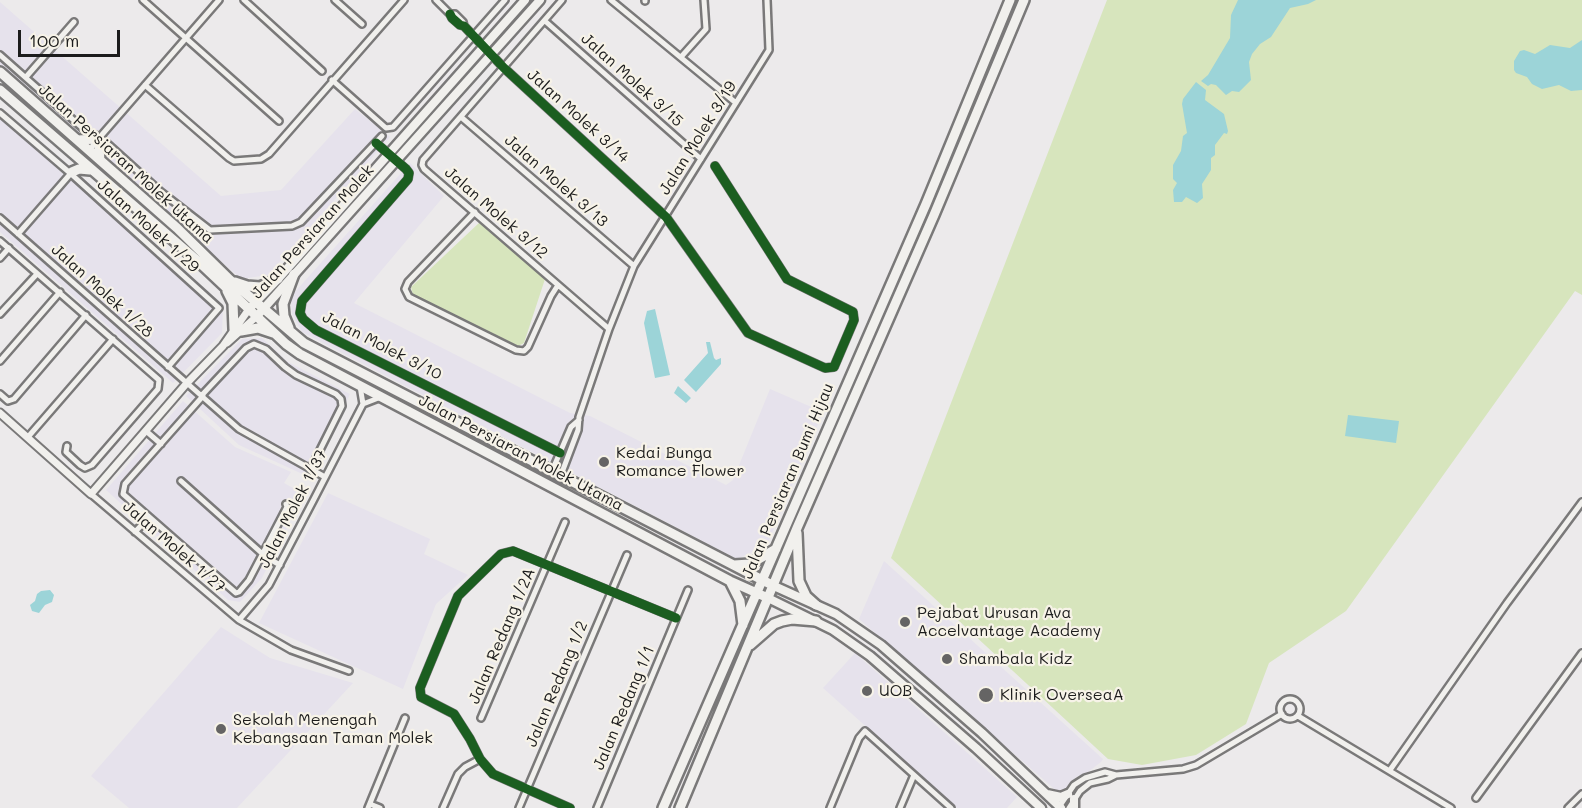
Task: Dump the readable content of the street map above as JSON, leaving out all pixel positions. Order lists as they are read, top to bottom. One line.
{"streets":{"main road":["Jalan Persiaran Molek Utama","Jalan Persiaran Molek","Jalan Persiaran Bumi Hijau"],"street":["Jalan Molek 3/15","Jalan Molek 3/14","Jalan Molek 3/19","Jalan Molek 3/13","Jalan Molek 3/12","Jalan Molek 1/29","Jalan Molek 1/28","Jalan Molek 3/10","Jalan Molek 1/37","Jalan Molek 1/27","Jalan Redang 1/2A","Jalan Redang 1/2","Jalan Redang 1/1"]},"crossings":[["Jalan Molek 3/15","Jalan Molek 3/19"],["Jalan Molek 3/15","Jalan Molek 3/12"],["Jalan Molek 3/14","Jalan Molek 3/19"],["Jalan Molek 3/14","Jalan Molek 3/12"],["Jalan Molek 3/14","Jalan Persiaran Molek"],["Jalan Molek 3/19","Jalan Persiaran Molek Utama"],["Jalan Molek 3/19","Jalan Molek 3/13"],["Jalan Molek 3/19","Jalan Molek 3/12"],["Jalan Molek 3/19","Jalan Molek 3/10"],["Jalan Persiaran Molek Utama","Jalan Persiaran Molek"],["Jalan Persiaran Molek Utama","Jalan Persiaran Bumi Hijau"],["Jalan Molek 3/13","Jalan Molek 3/12"],["Jalan Molek 1/29","Jalan Molek 1/28"],["Jalan Persiaran Molek","Jalan Molek 1/28"],["Jalan Persiaran Molek","Jalan Molek 3/10"],["Jalan Persiaran Molek","Jalan Molek 1/27"],["Jalan Molek 1/28","Jalan Molek 1/37"],["Jalan Molek 1/37","Jalan Molek 1/27"]],"places":["Kedai Bunga Romance Flower","Pejabat Urusan Ava Accelvantage Academy","Shambala Kidz","UOB","Klinik OverseaA","Sekolah Menengah Kebangsaan Taman Molek"],"scale_bar":"100 m"}
